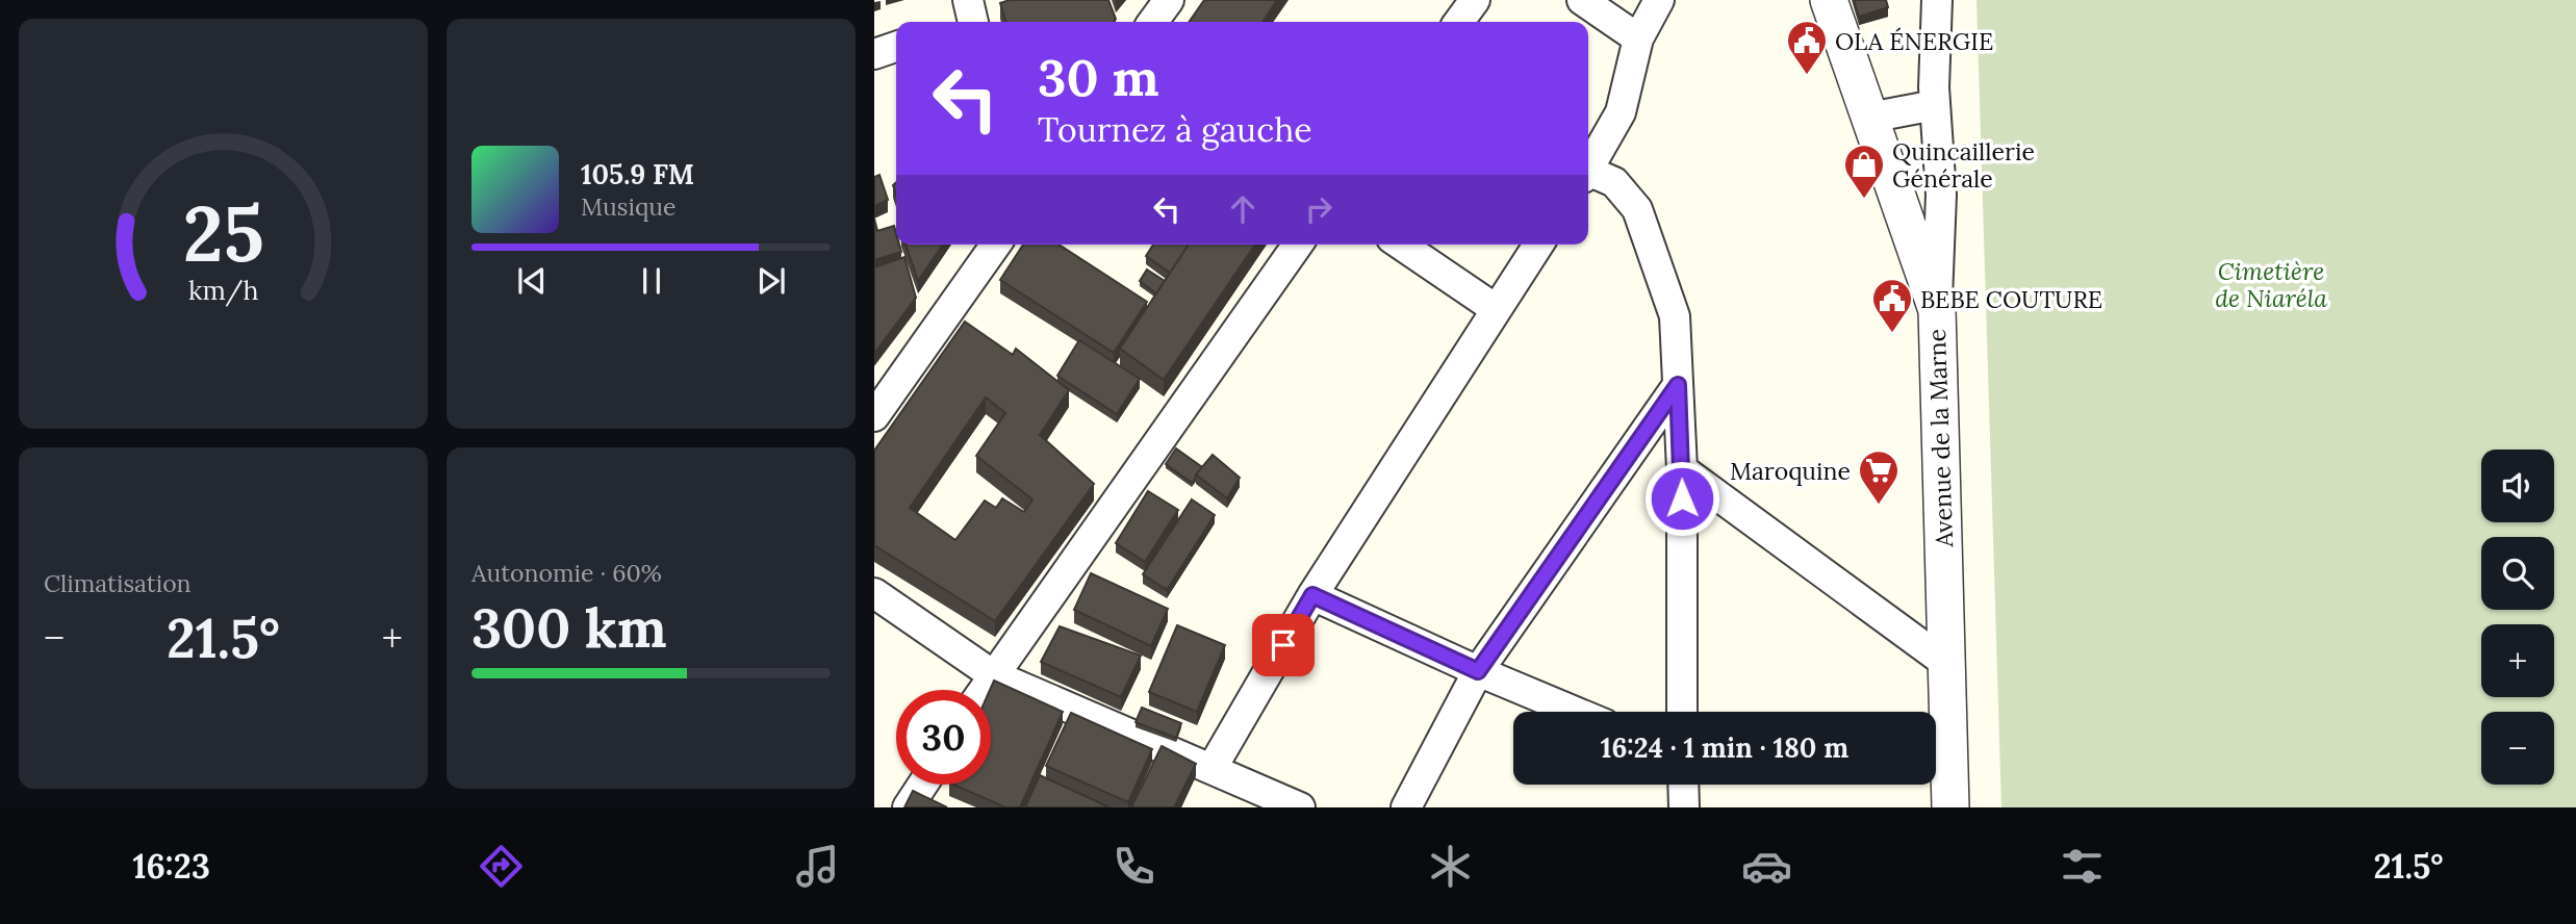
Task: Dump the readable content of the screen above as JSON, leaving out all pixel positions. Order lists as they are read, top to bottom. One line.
{"streets":{"street":["Avenue de la Marne"]},"parks":["Cimetière de Niaréla"],"places":{"public building":["OLA ÉNERGIE","BEBE COUTURE"],"shop":["Quincaillerie Générale"],"supermarket":["Maroquine"]},"page":{"turn":["30 m","Tournez à gauche"],"song":["105.9 FM","Musique"],"tile":["Climatisation",["Autonomie · 60%","300 km"]],"map_buttons":["+","−"],"heat":["−","21.5°","+"],"limit":"30","trip":"16:24 · 1 min · 180 m","tabs":["16:23","21.5°"],"gauge":["25","km/h"]}}
